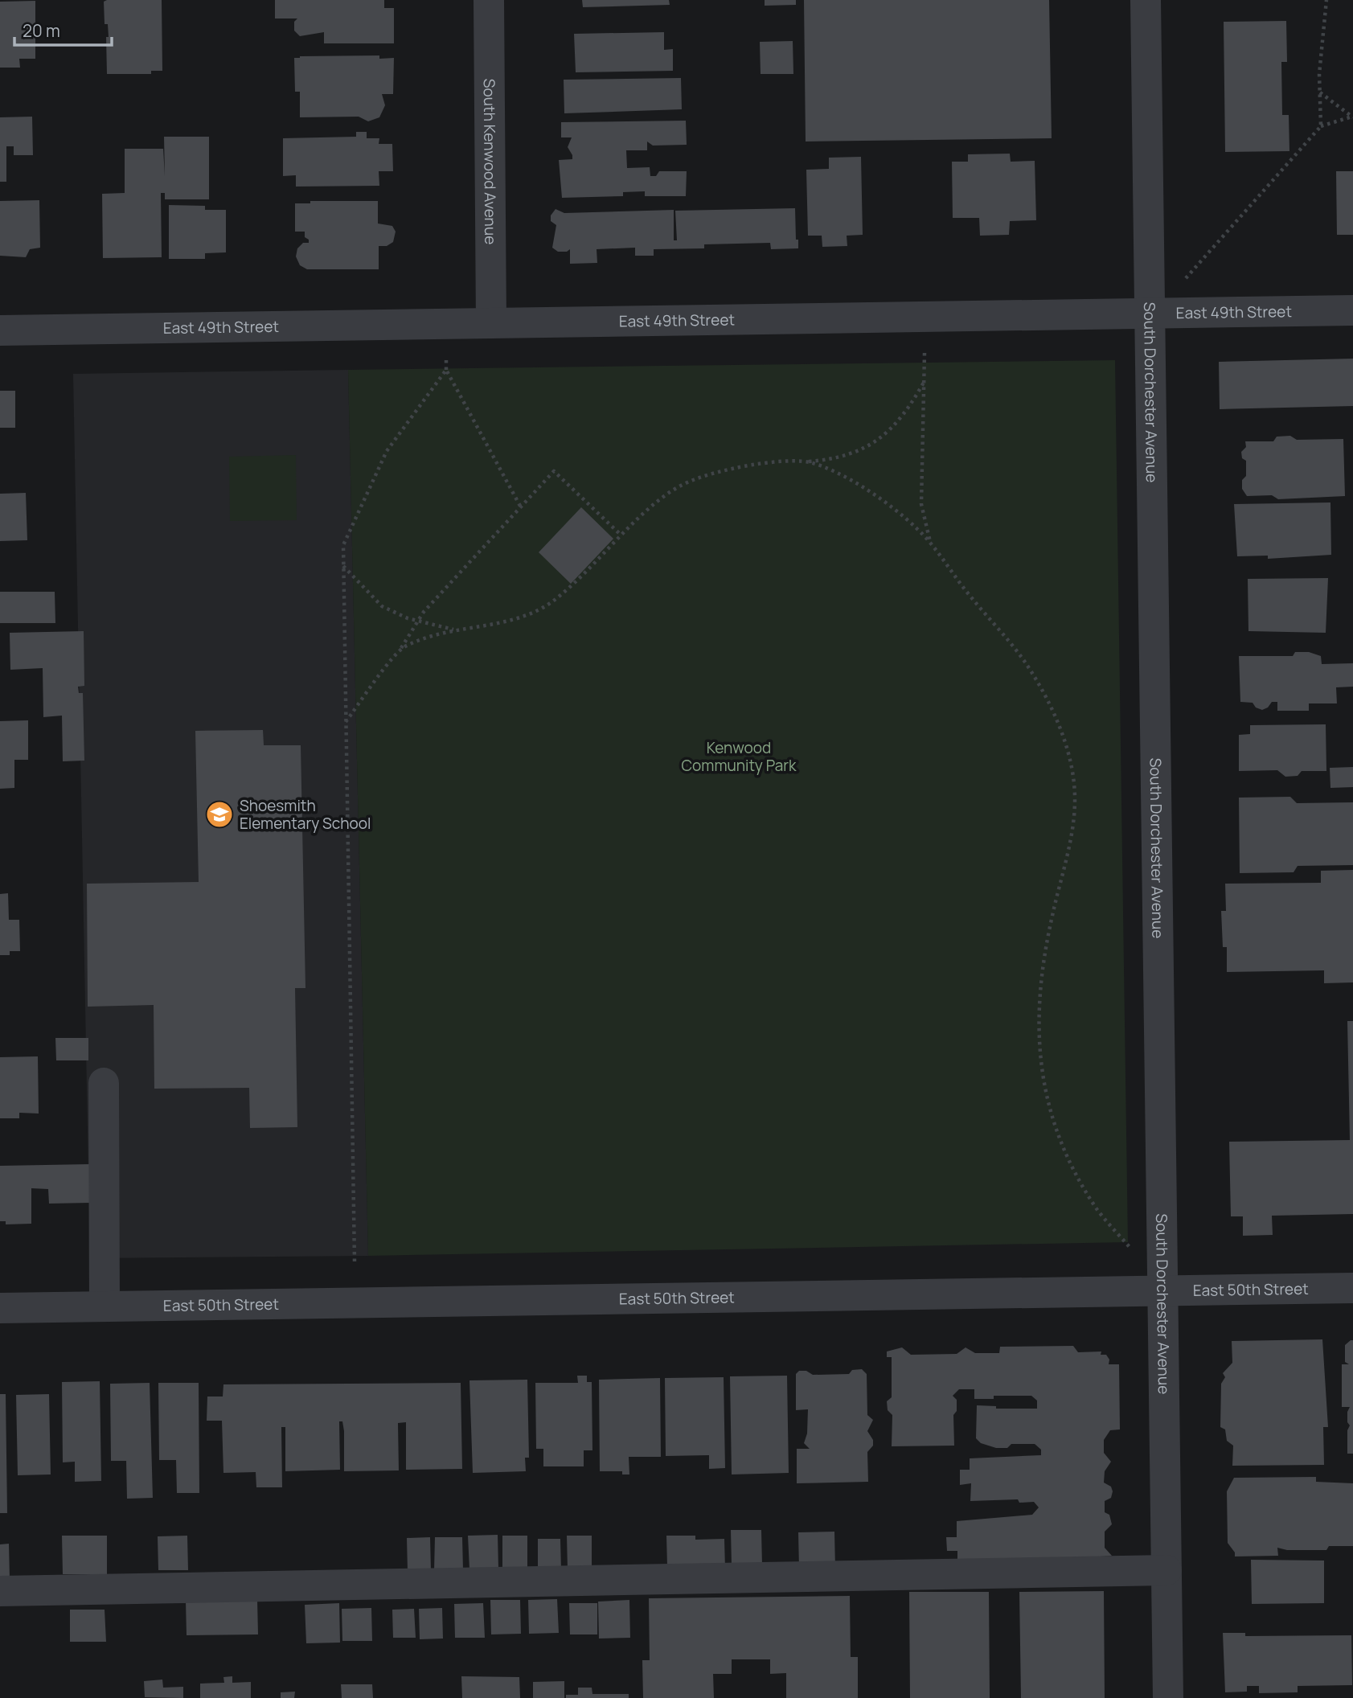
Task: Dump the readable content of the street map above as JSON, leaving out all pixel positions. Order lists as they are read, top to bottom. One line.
{"streets":{"street":["South Kenwood Avenue","East 49th Street","South Dorchester Avenue","East 50th Street"]},"crossings":[["South Kenwood Avenue","East 49th Street"],["East 49th Street","South Dorchester Avenue"],["South Dorchester Avenue","East 50th Street"]],"parks":["Kenwood Community Park"],"places":{"school or university":["Shoesmith Elementary School"]},"scale_bar":"20 m"}
